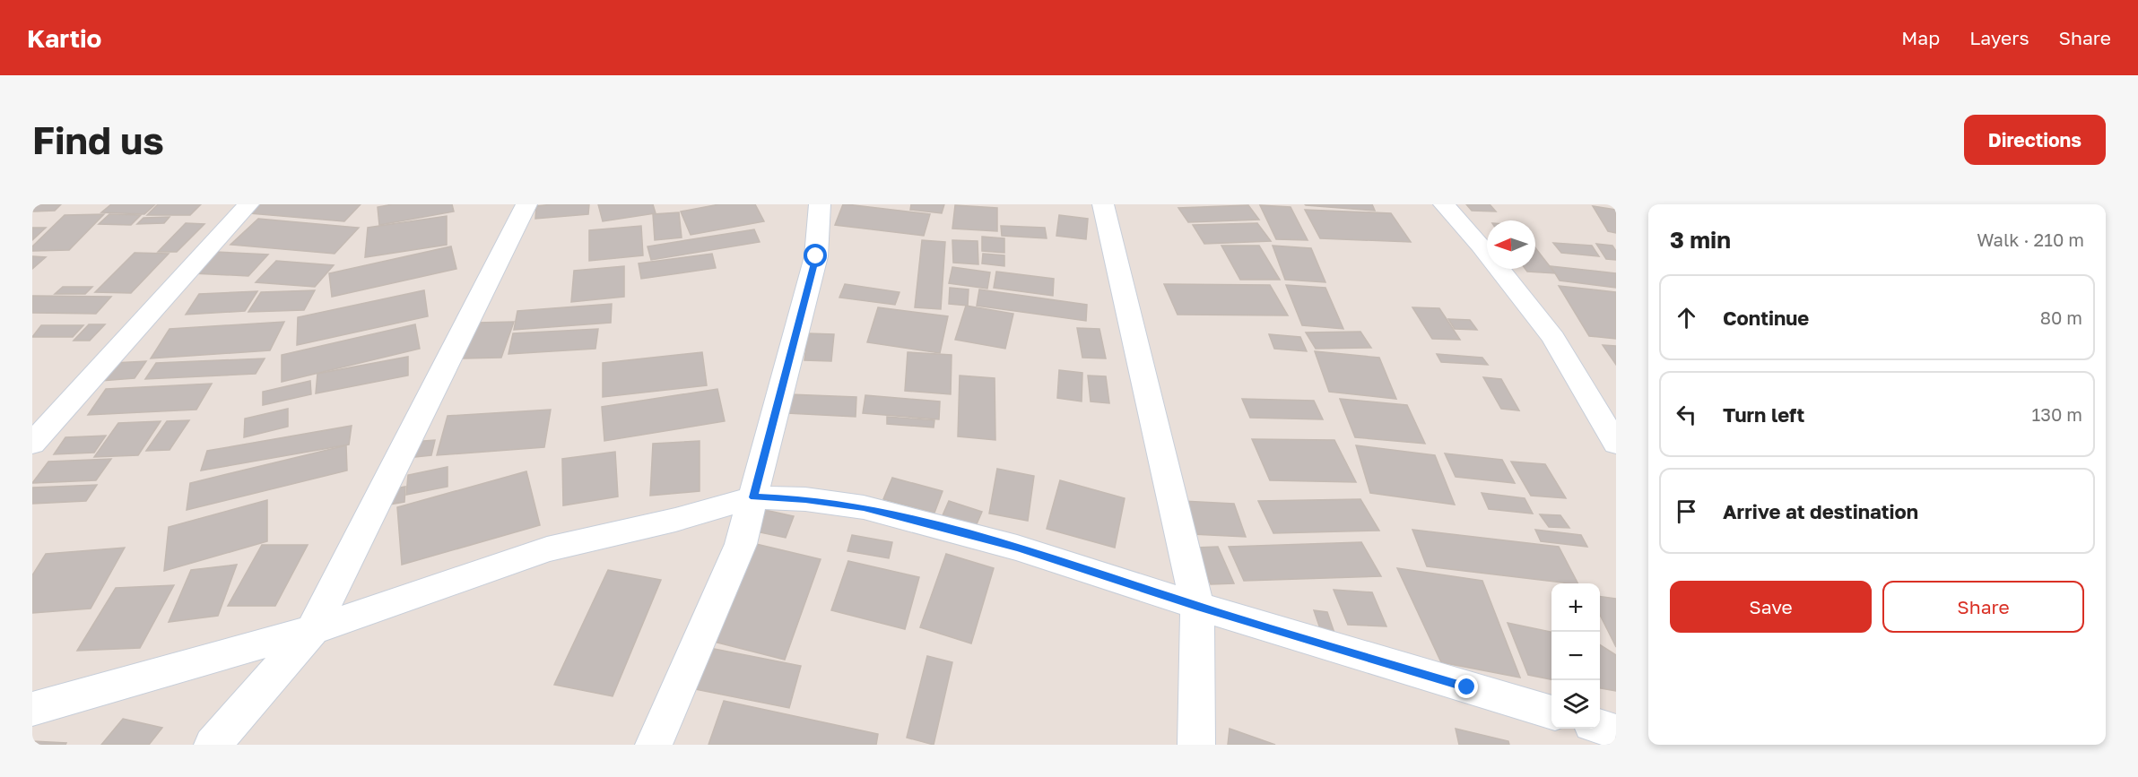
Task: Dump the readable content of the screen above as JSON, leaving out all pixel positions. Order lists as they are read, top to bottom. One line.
{"north":"left","page":{"header":"Kartio","nav":["Map","Layers","Share"],"buttons":["Directions",["Save","Share"]],"title":"Find us","heading":["3 min","Walk · 210 m"],"list":[["Continue","80 m"],["Turn left","130 m"],"Arrive at destination"],"map_buttons":["+","−"]}}
